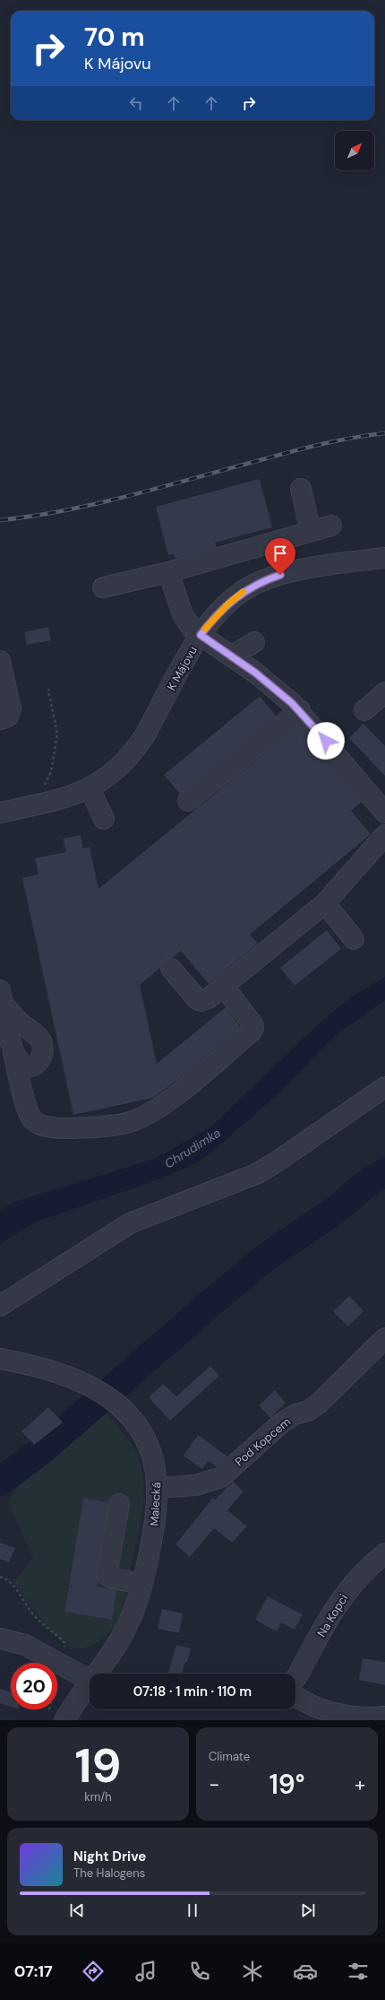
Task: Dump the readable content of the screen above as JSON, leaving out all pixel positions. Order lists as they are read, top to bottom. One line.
{"streets":{"street":["K Májovu","Pod Kopcem","Malecká","Na Kopci"]},"crossings":[["Pod Kopcem","Malecká"]],"water":["Chrudimka"],"north":"top right","page":{"turn":["70 m","K Májovu"],"limit":"20","trip":"07:18 · 1 min · 110 m","tile":[["19","km/h"],"Climate"],"heat":["−","19°","+"],"song":["Night Drive","The Halogens"],"tabs":"07:17"}}
